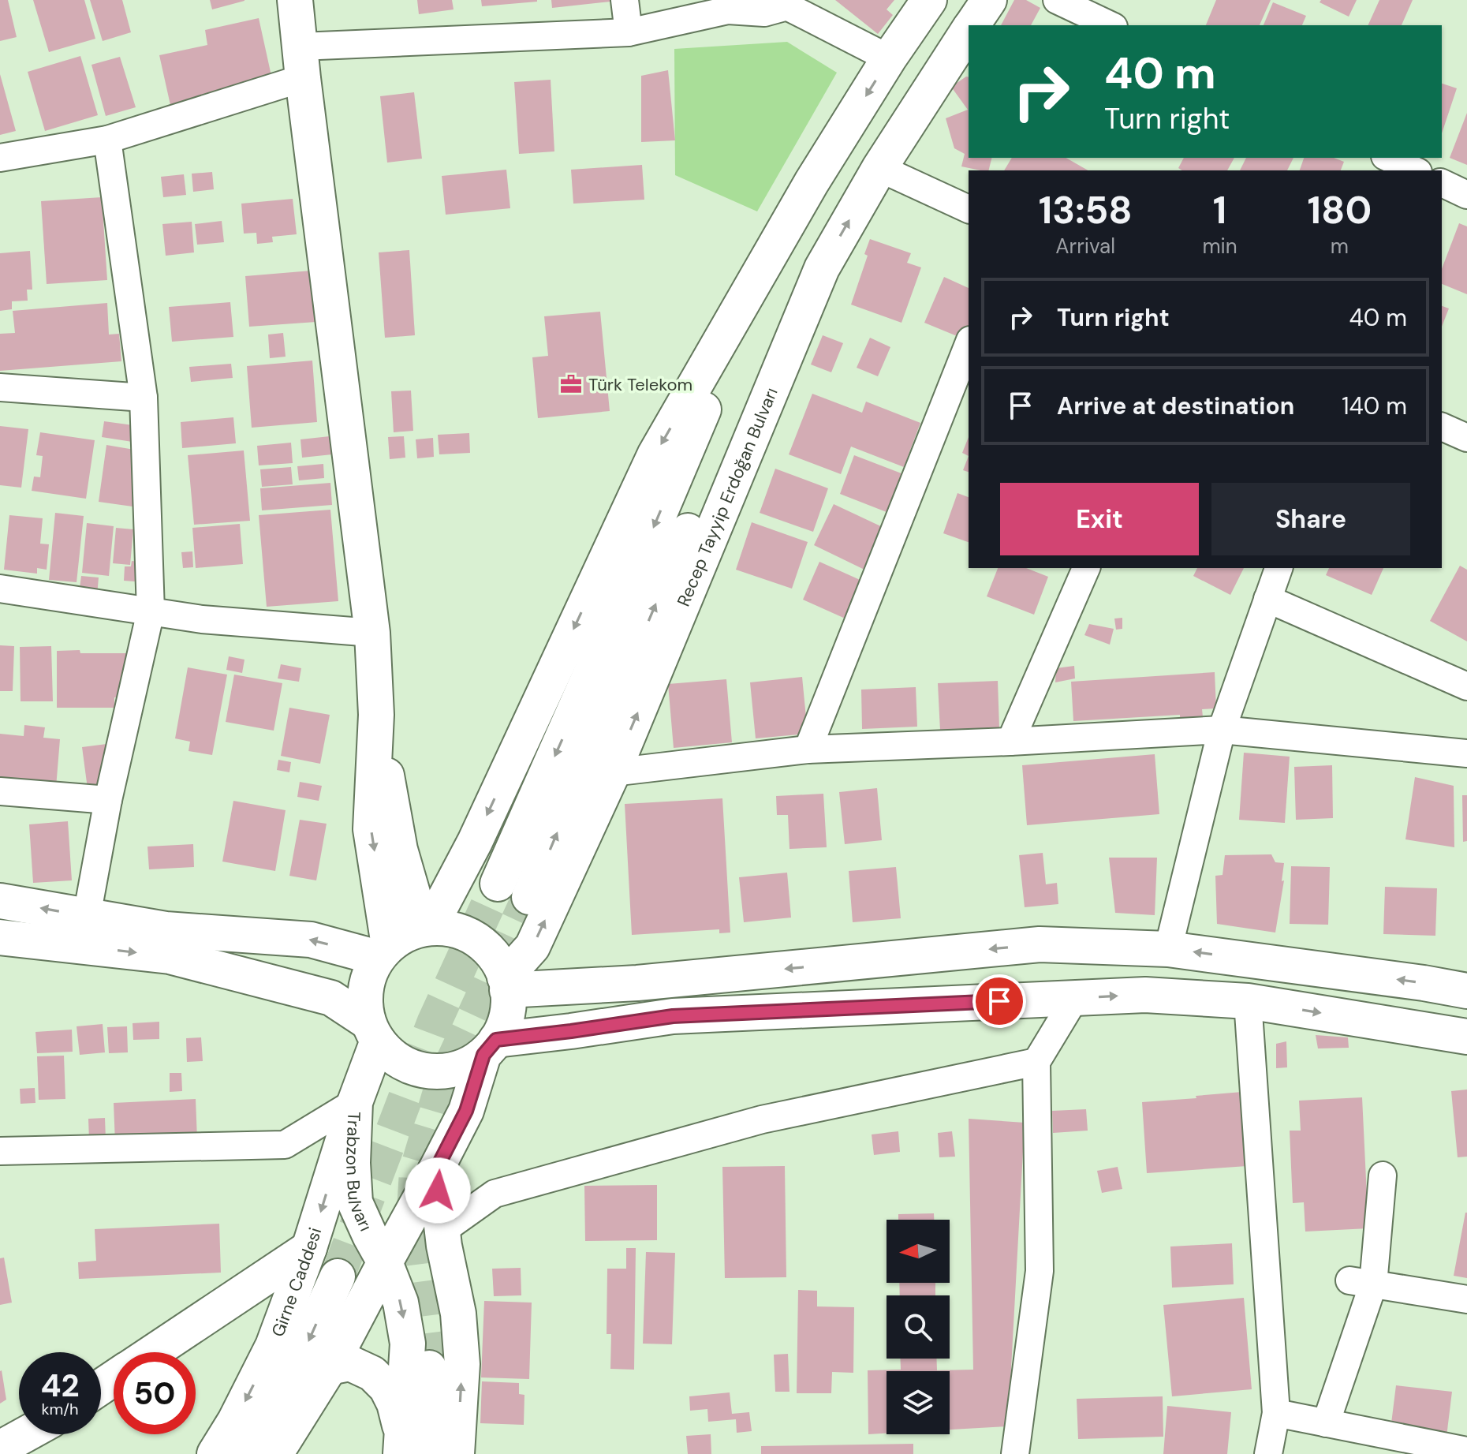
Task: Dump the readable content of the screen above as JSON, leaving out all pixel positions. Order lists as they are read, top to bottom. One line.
{"streets":{"main road":["Recep Tayyip Erdoğan Bulvarı","Trabzon Bulvarı","Girne Caddesi"]},"crossings":[["Recep Tayyip Erdoğan Bulvarı","Trabzon Bulvarı"],["Trabzon Bulvarı","Girne Caddesi"]],"places":{"office":["Türk Telekom"]},"north":"left","page":{"turn":["40 m","Turn right"],"eta":["13:58","Arrival","1","min","180","m"],"list":[{"name":"Turn right","value":"40 m"},{"name":"Arrive at destination","value":"140 m"}],"buttons":["Exit","Share"],"speed":"42 km/h","limit":"50"}}
